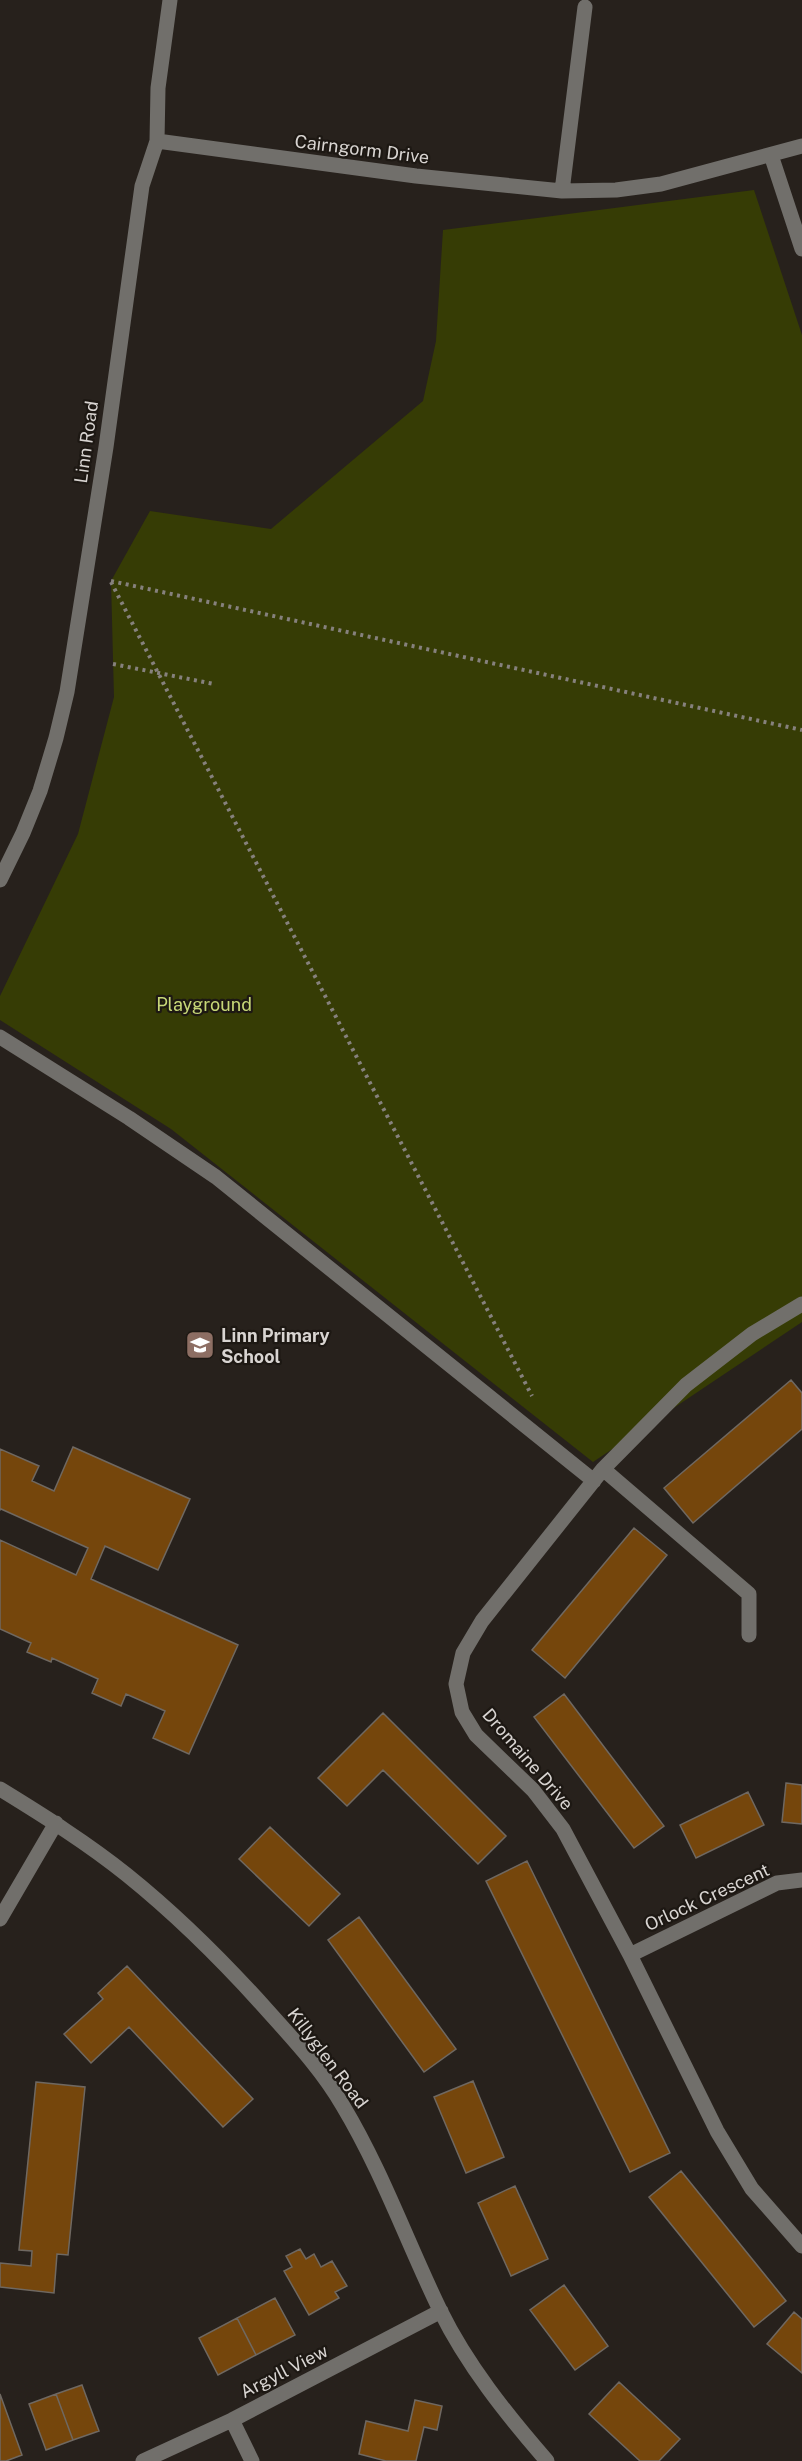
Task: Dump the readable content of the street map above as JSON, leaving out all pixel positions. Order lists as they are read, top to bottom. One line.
{"streets":{"street":["Cairngorm Drive","Linn Road","Dromaine Drive","Orlock Crescent","Killyglen Road","Argyll View"]},"crossings":[["Cairngorm Drive","Linn Road"],["Dromaine Drive","Orlock Crescent"],["Killyglen Road","Argyll View"]],"parks":["Playground"],"places":{"school or university":["Linn Primary School"]}}
